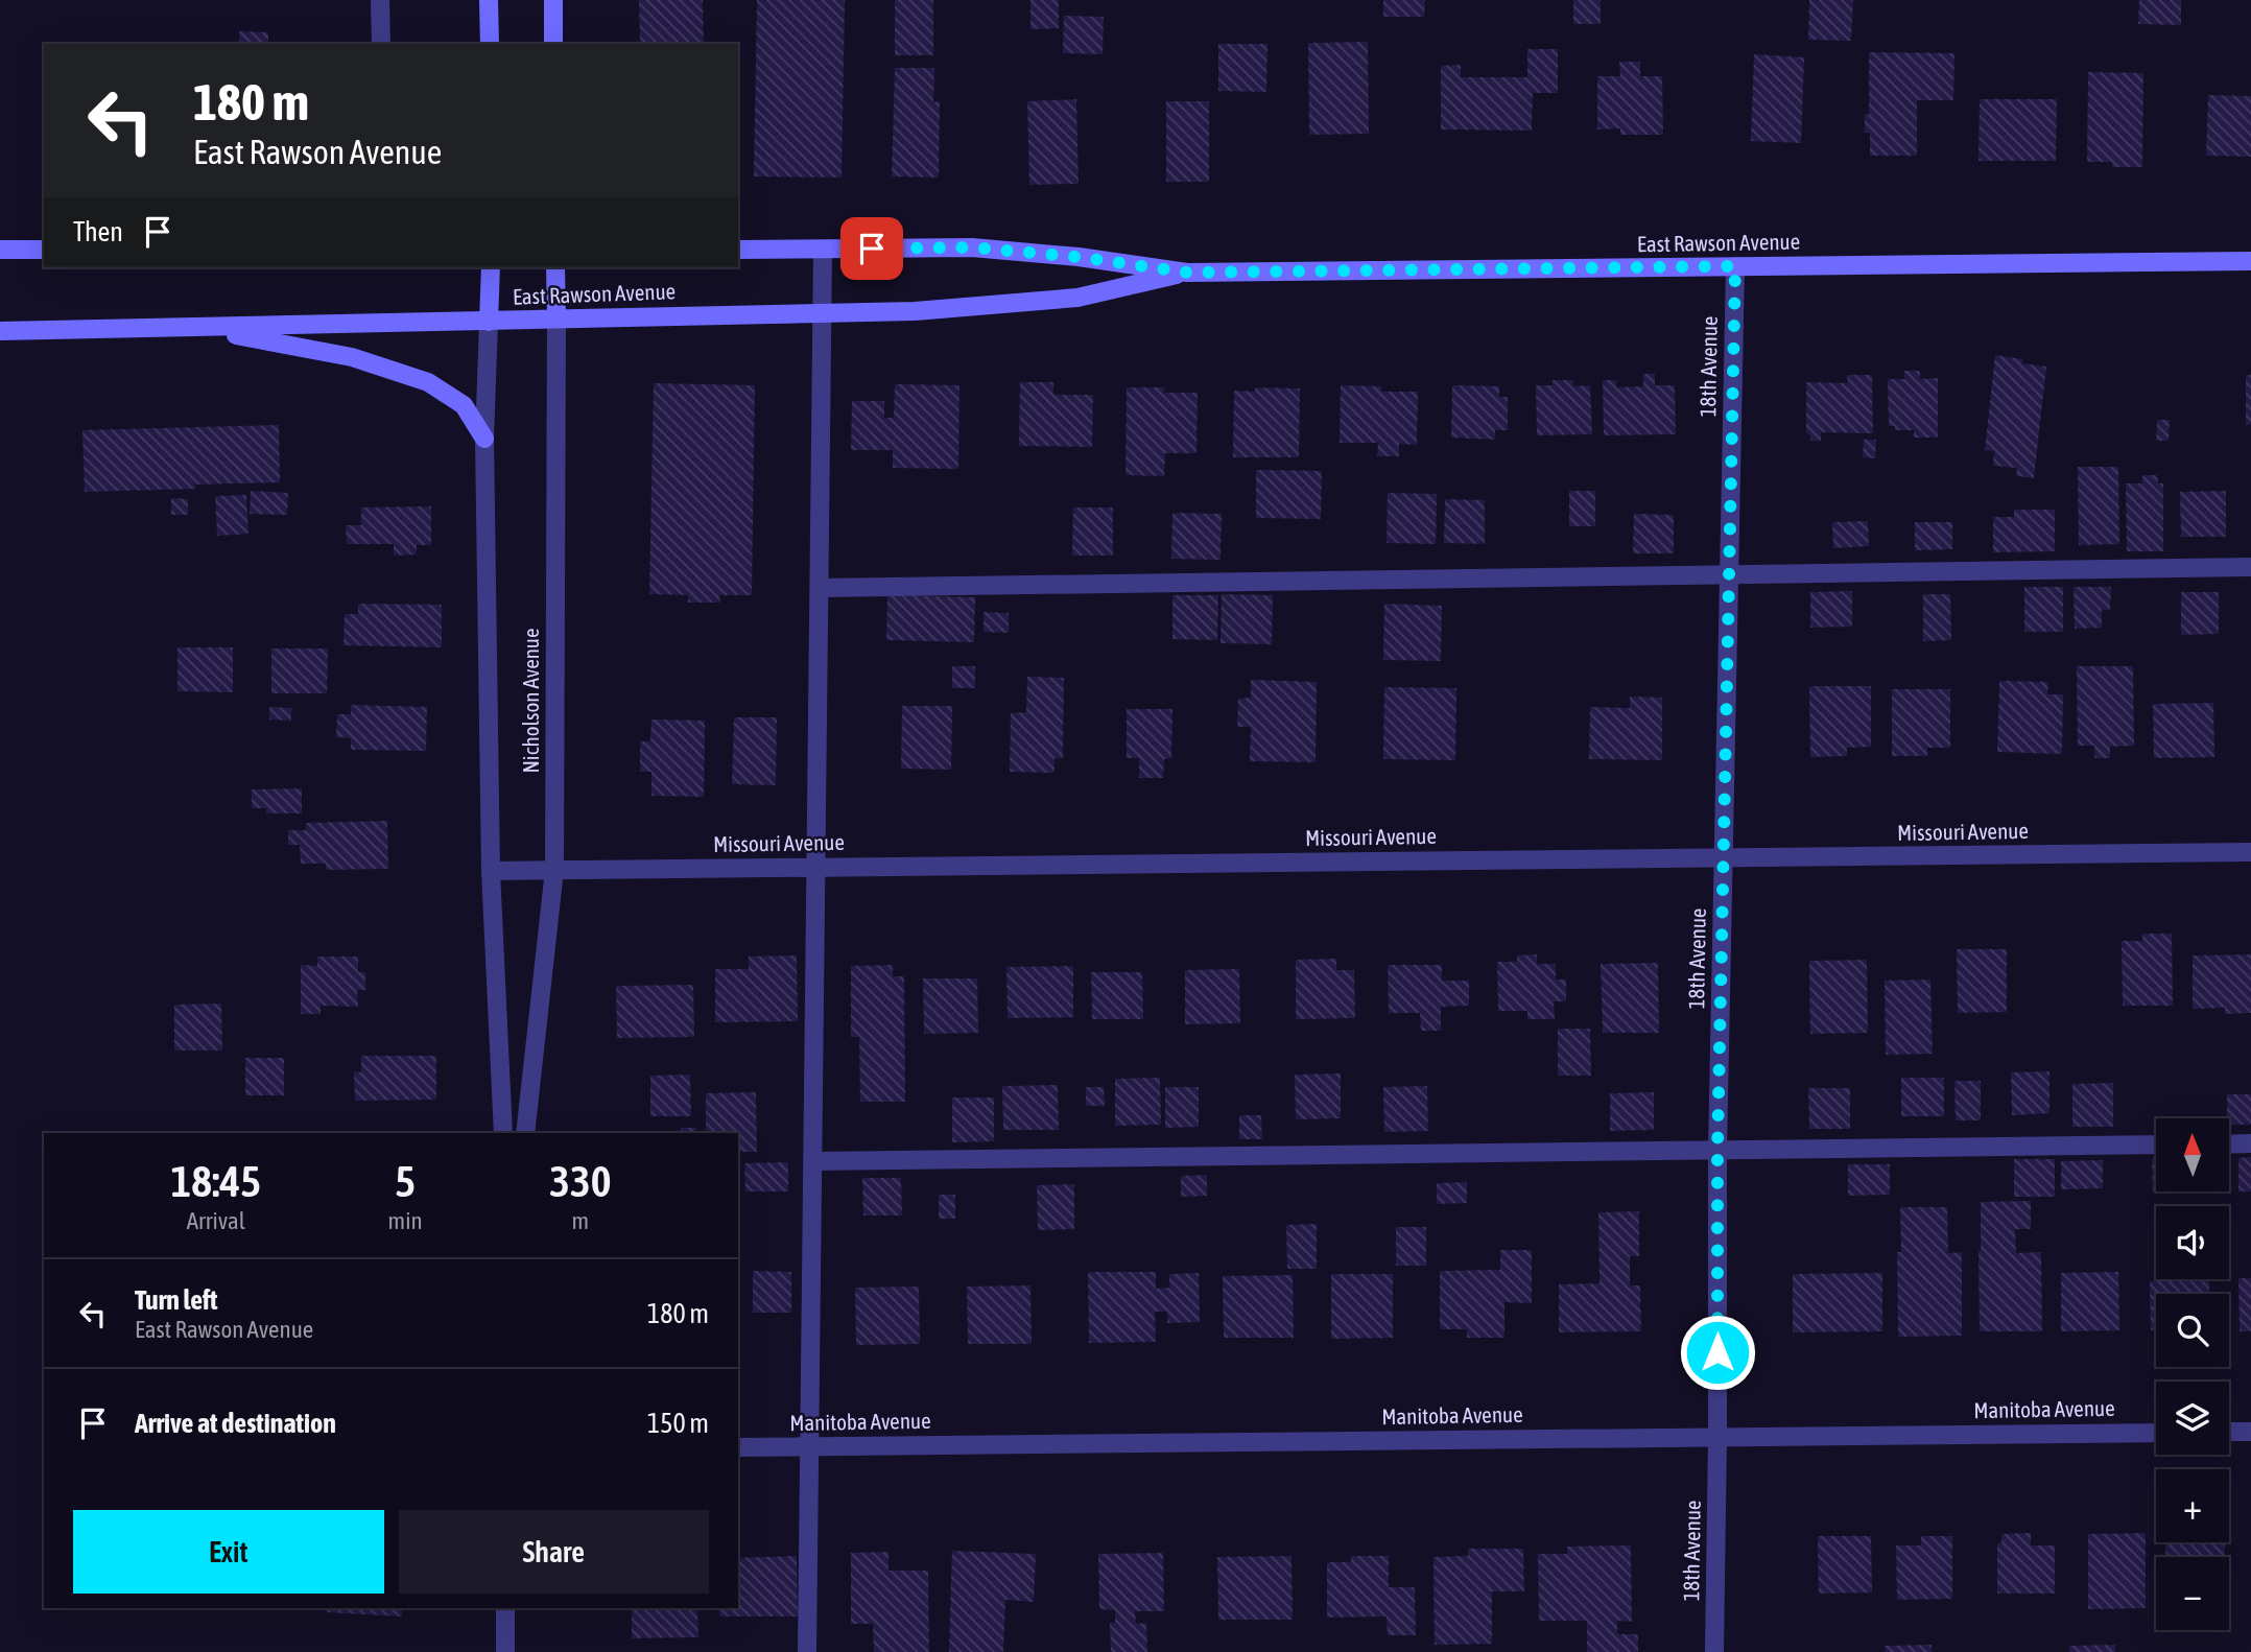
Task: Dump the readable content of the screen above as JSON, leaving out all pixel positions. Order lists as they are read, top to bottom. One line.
{"streets":{"main road":["East Rawson Avenue","Nicholson Avenue"],"street":["18th Avenue","Missouri Avenue","Manitoba Avenue"]},"crossings":[["East Rawson Avenue","18th Avenue"],["East Rawson Avenue","Nicholson Avenue"],["18th Avenue","Missouri Avenue"],["18th Avenue","Manitoba Avenue"],["Nicholson Avenue","Missouri Avenue"]],"north":"top","page":{"turn":["180 m","East Rawson Avenue"],"then":"Then","map_buttons":["+","−"],"eta":["18:45","Arrival","5","min","330","m"],"list":[{"name":"Turn left","note":"East Rawson Avenue","value":"180 m"},{"name":"Arrive at destination","value":"150 m"}],"buttons":["Exit","Share"]}}
